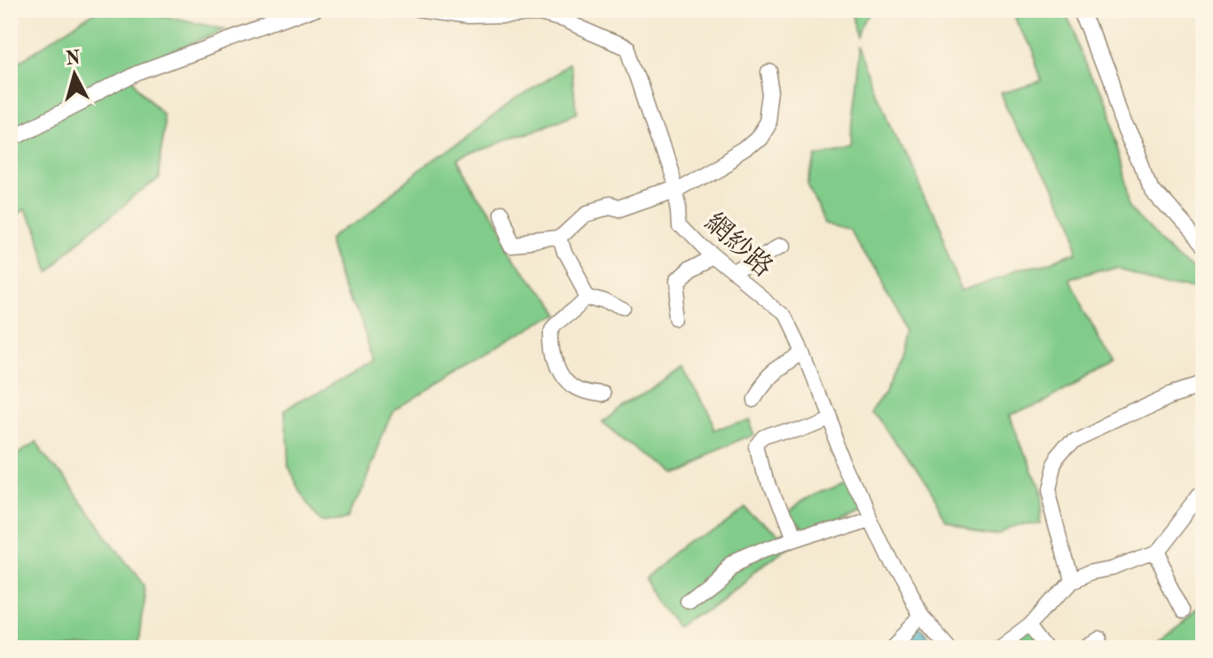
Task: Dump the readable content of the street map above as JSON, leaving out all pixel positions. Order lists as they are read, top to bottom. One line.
{"streets":{"street":["網紗路"]},"north":"top"}
